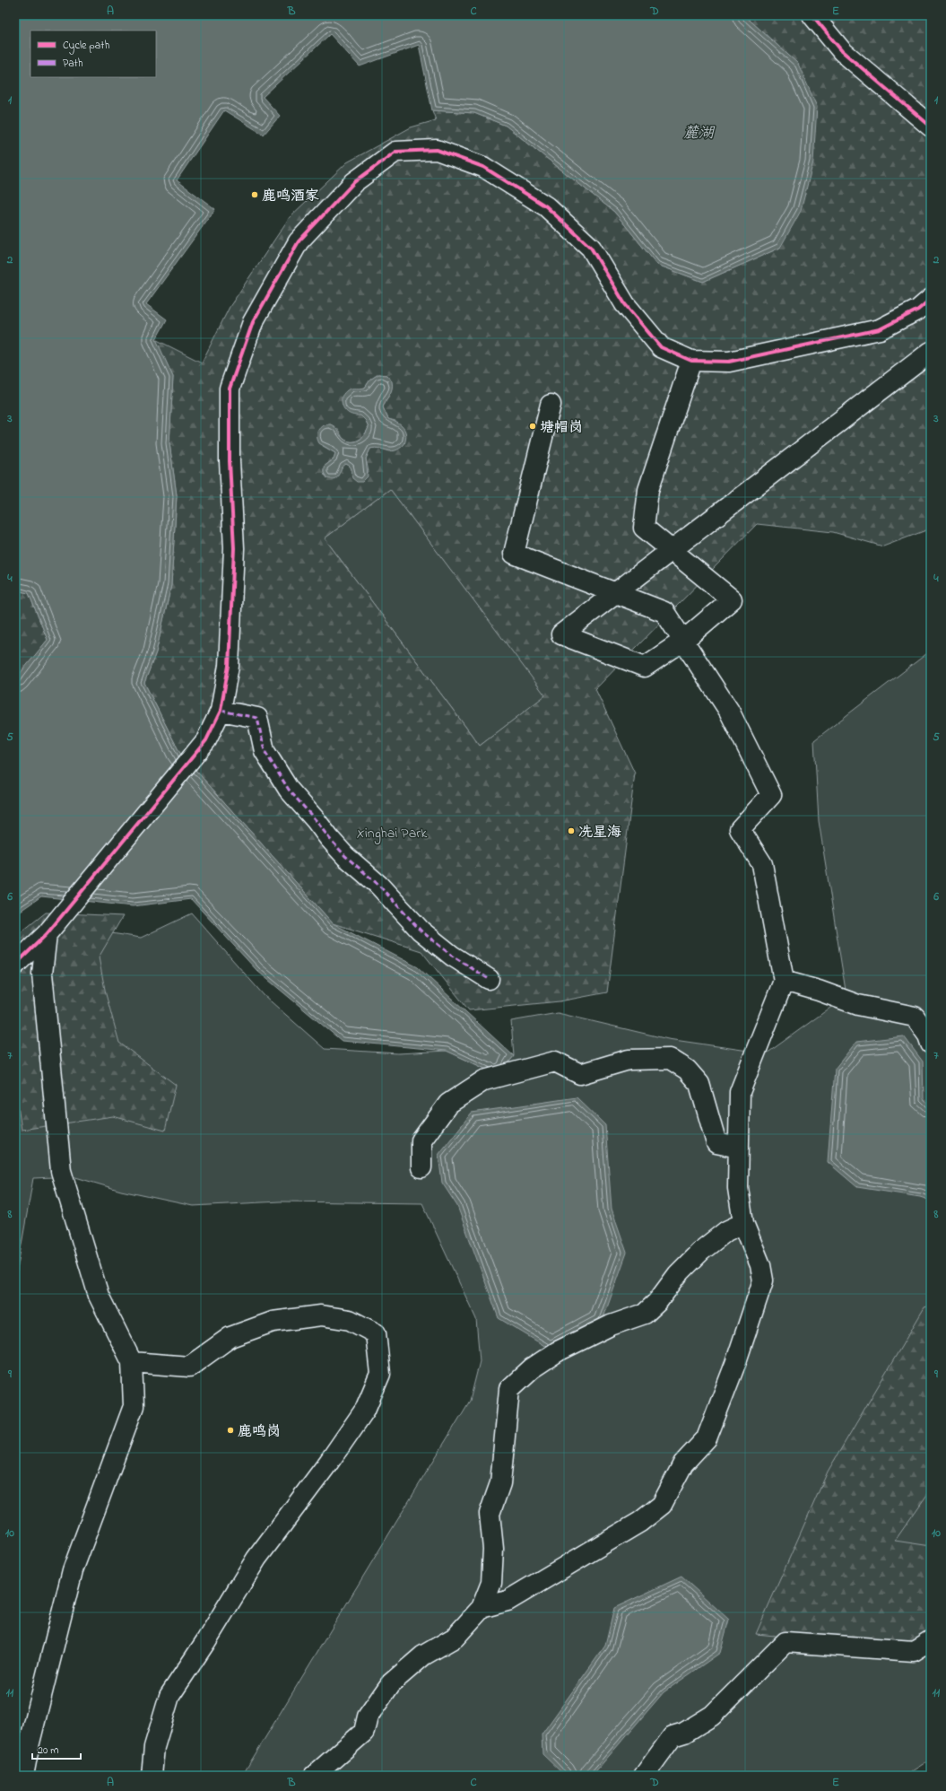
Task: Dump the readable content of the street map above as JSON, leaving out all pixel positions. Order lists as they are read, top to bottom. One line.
{"water":["麓湖"],"parks":["Xinghai Park"],"places":["鹿鸣酒家","塘帽岗","冼星海","鹿鸣岗"],"legend":["Cycle path","Path"],"scale_bar":"20 m","grid":{"columns":["A","B","C","D","E"],"rows":["1","2","3","4","5","6","7","8","9","10","11"]}}
